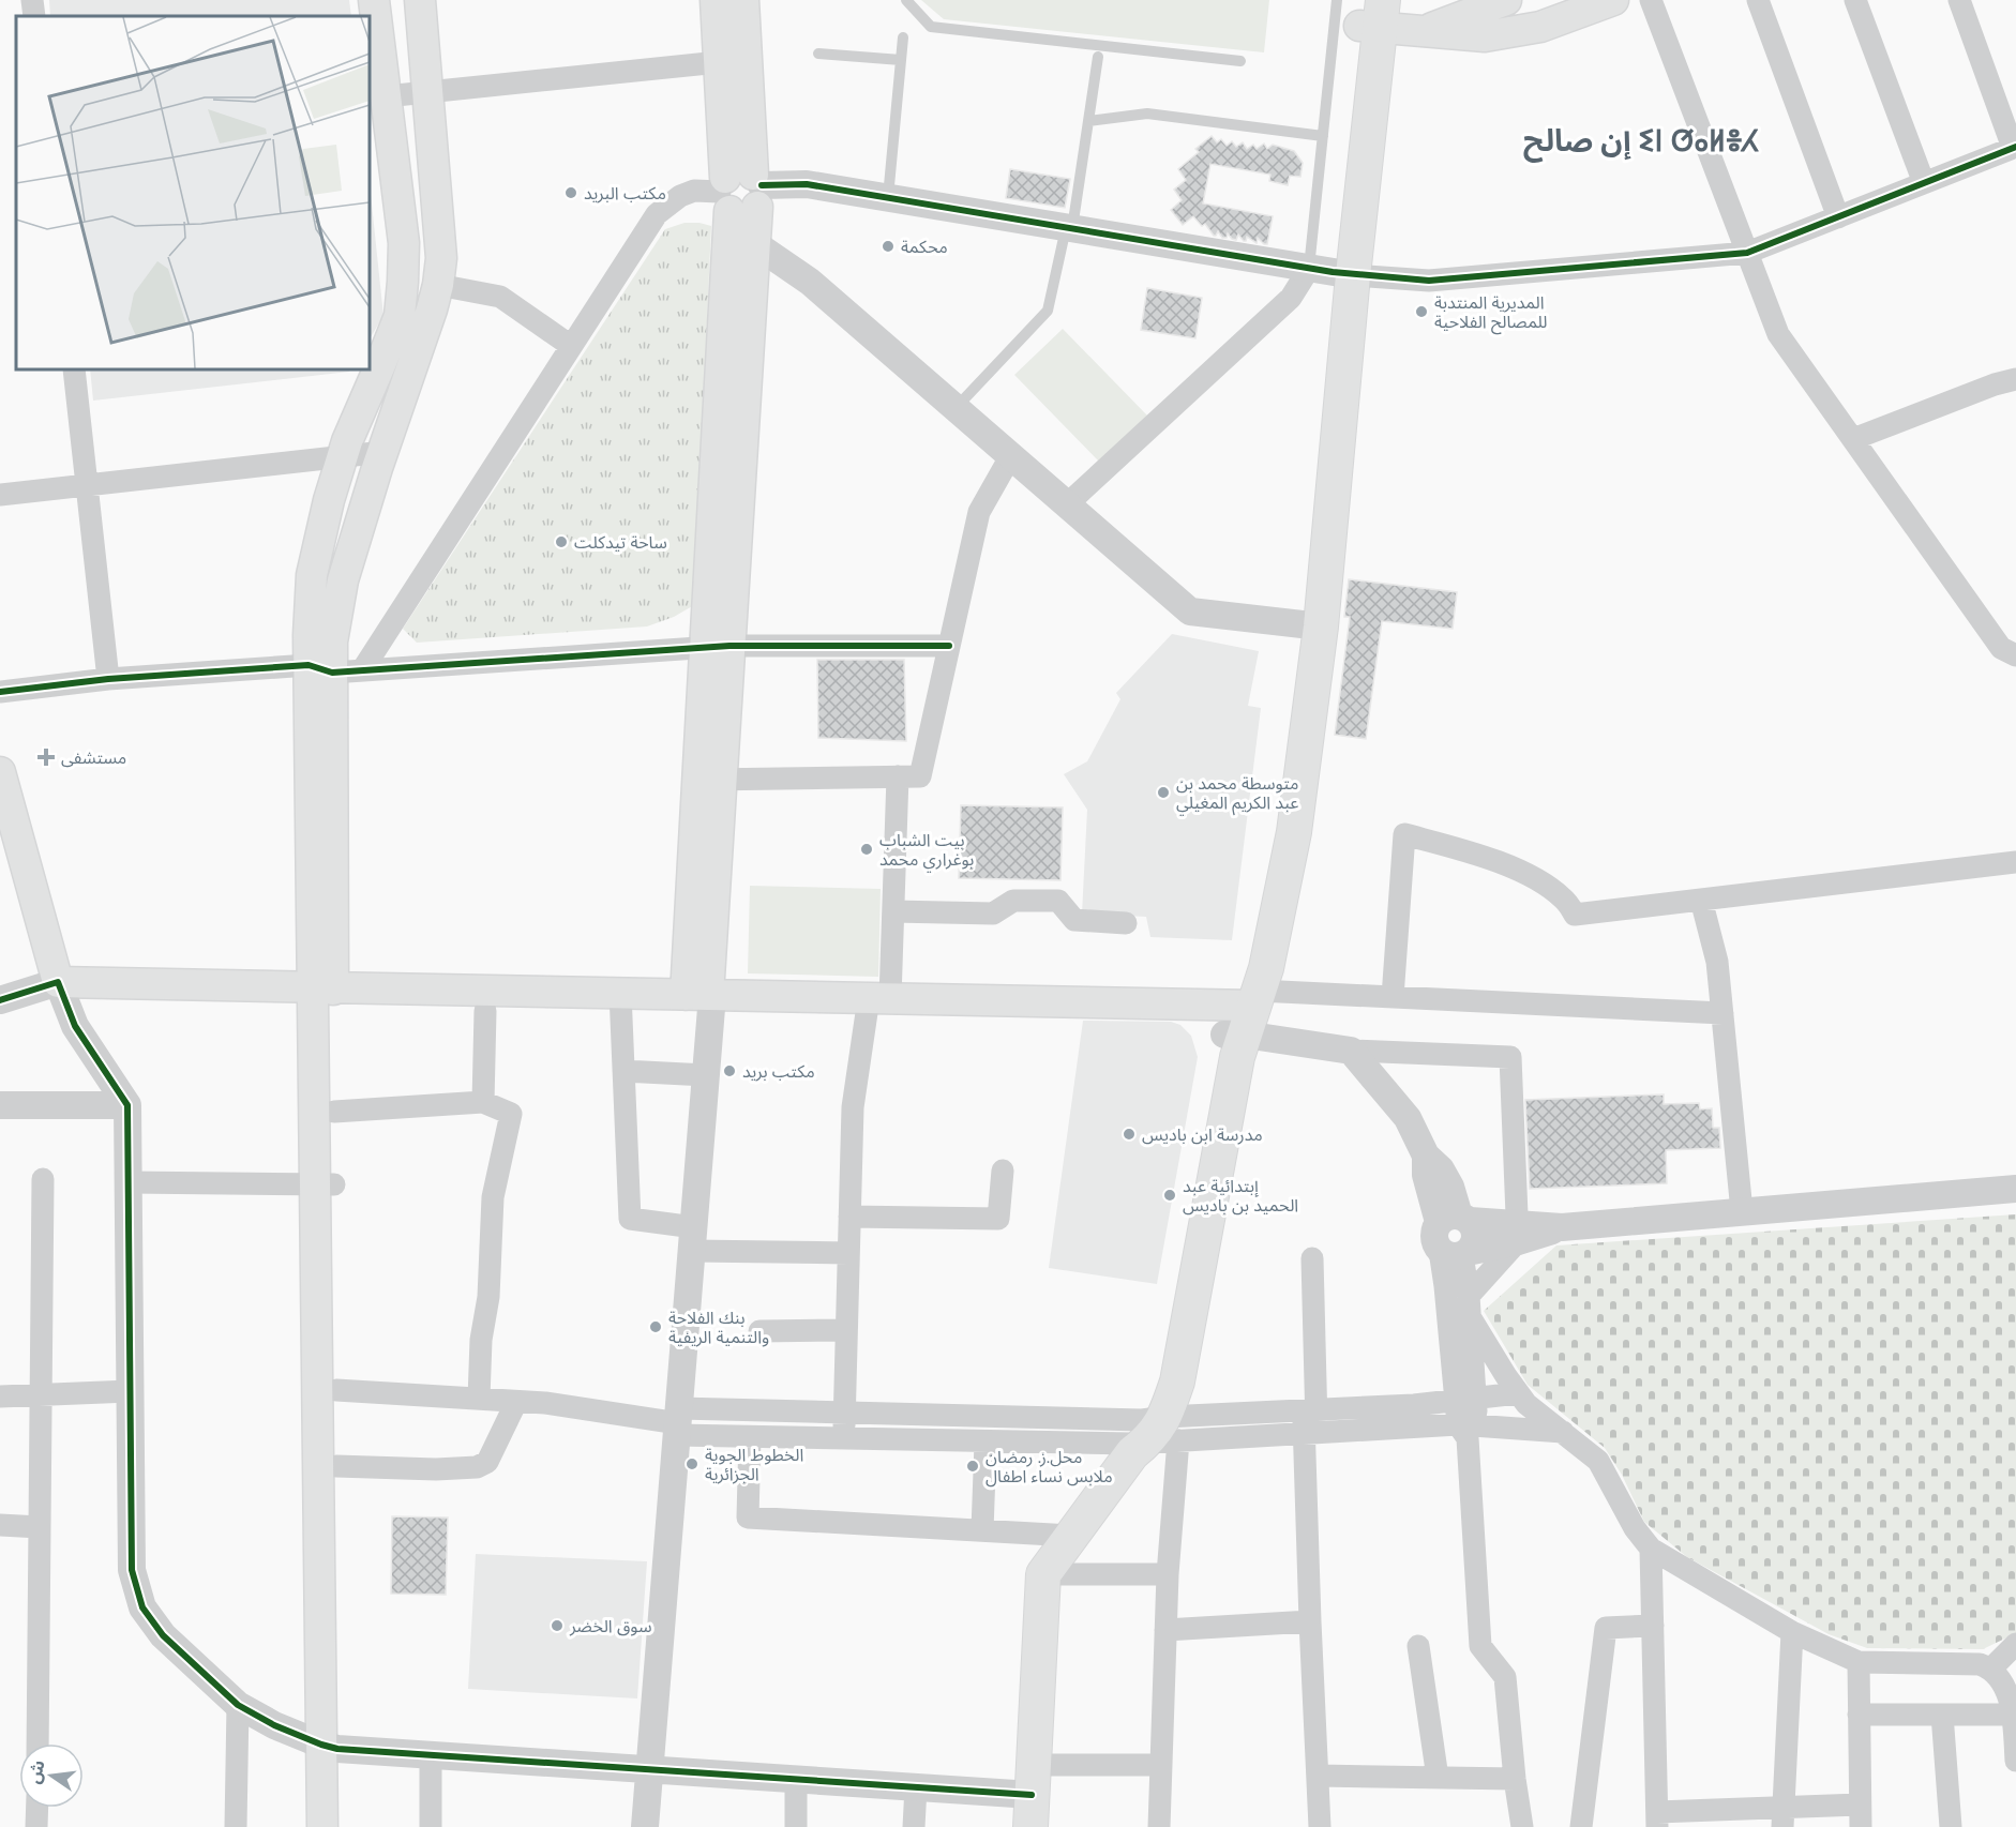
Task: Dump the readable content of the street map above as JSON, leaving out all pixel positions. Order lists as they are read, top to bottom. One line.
{"districts":["إن صالح ⵉⵏ ⵚⴰⵍⴻⵃ"],"places":{"other":["مكتب البريد","محكمة","المديرية المنتدبة للمصالح الفلاحية","ساحة تيدكلت","متوسطة محمد بن عبد الكريم المغيلي","بيت الشباب بوغراري محمد","مكتب بريد","مدرسة ابن باديس","إبتدائية عبد الحميد بن باديس","بنك الفلاحة والتنمية الريفية","الخطوط الجوية الجزائرية","محل.ز. رمضان ملابس نساء اطفال","سوق الخضر"],"health":["مستشفى"]},"north":"left"}
